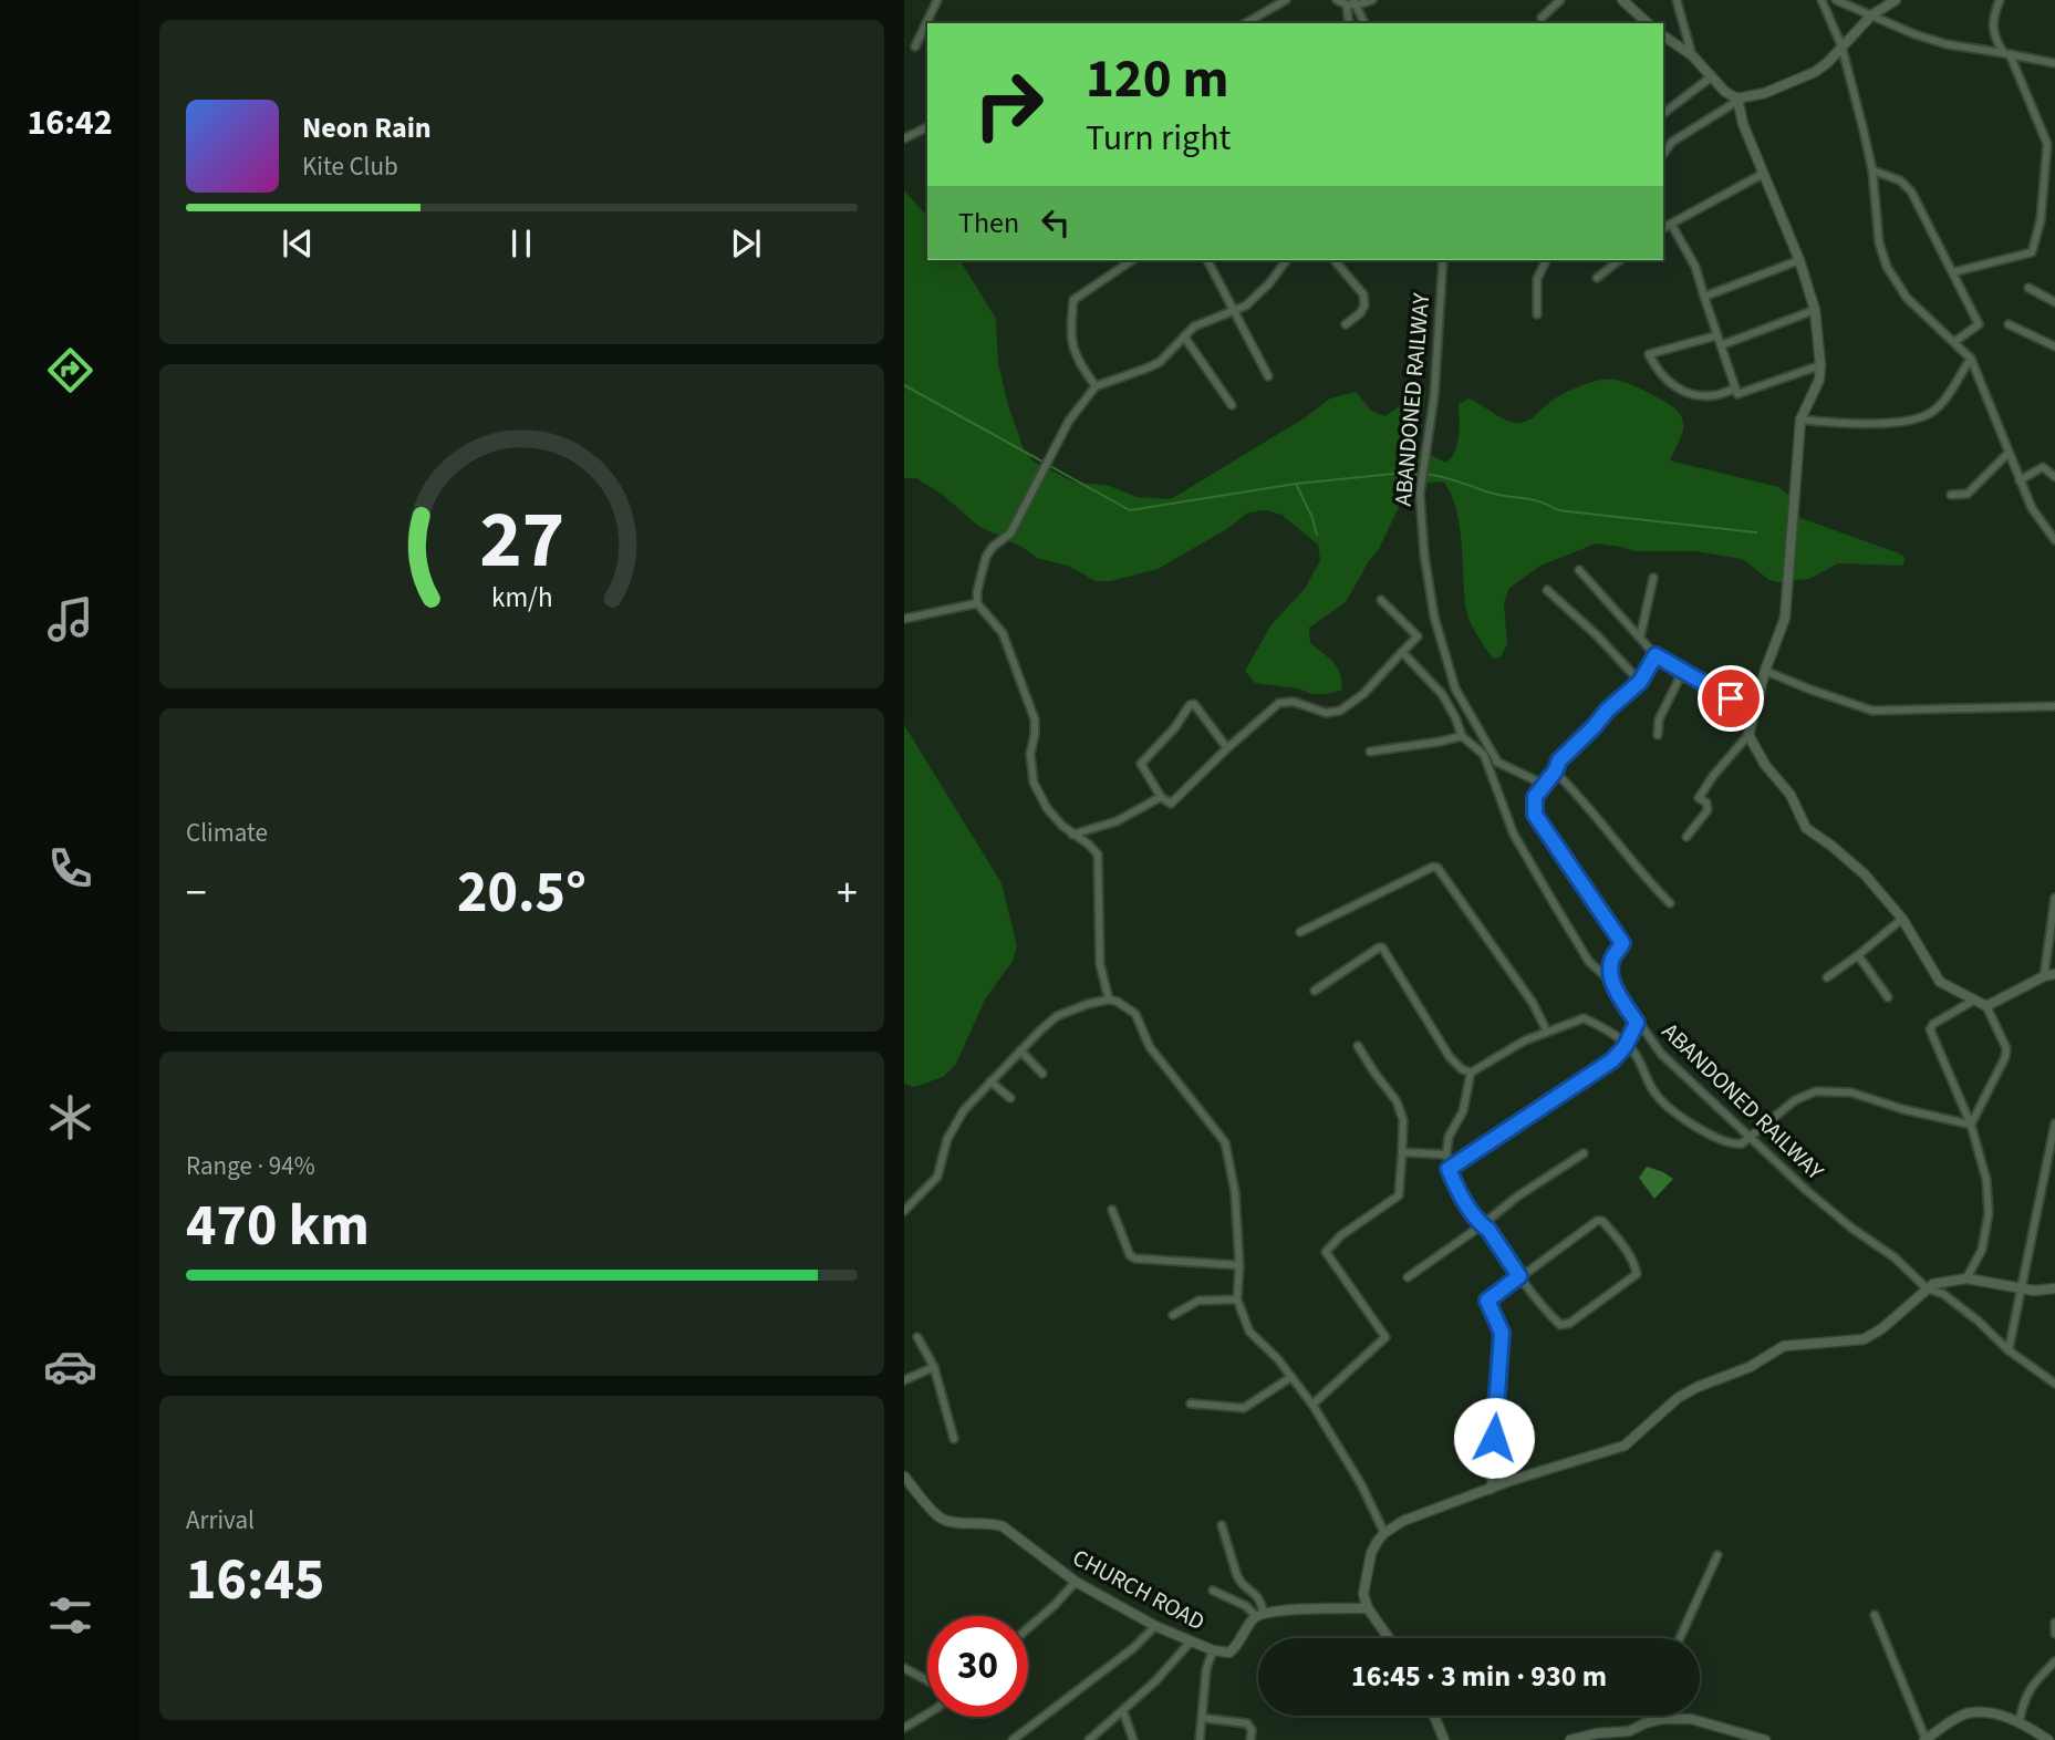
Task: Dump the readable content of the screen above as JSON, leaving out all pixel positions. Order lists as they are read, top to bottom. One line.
{"streets":{"street":["ABANDONED RAILWAY","CHURCH ROAD"]},"page":{"tabs":"16:42","turn":["120 m","Turn right"],"song":["Neon Rain","Kite Club"],"then":"Then","tile":["Climate",["Range · 94%","470 km"],["Arrival","16:45"]],"heat":["−","20.5°","+"],"limit":"30","trip":"16:45 · 3 min · 930 m","gauge":["27","km/h"]}}
